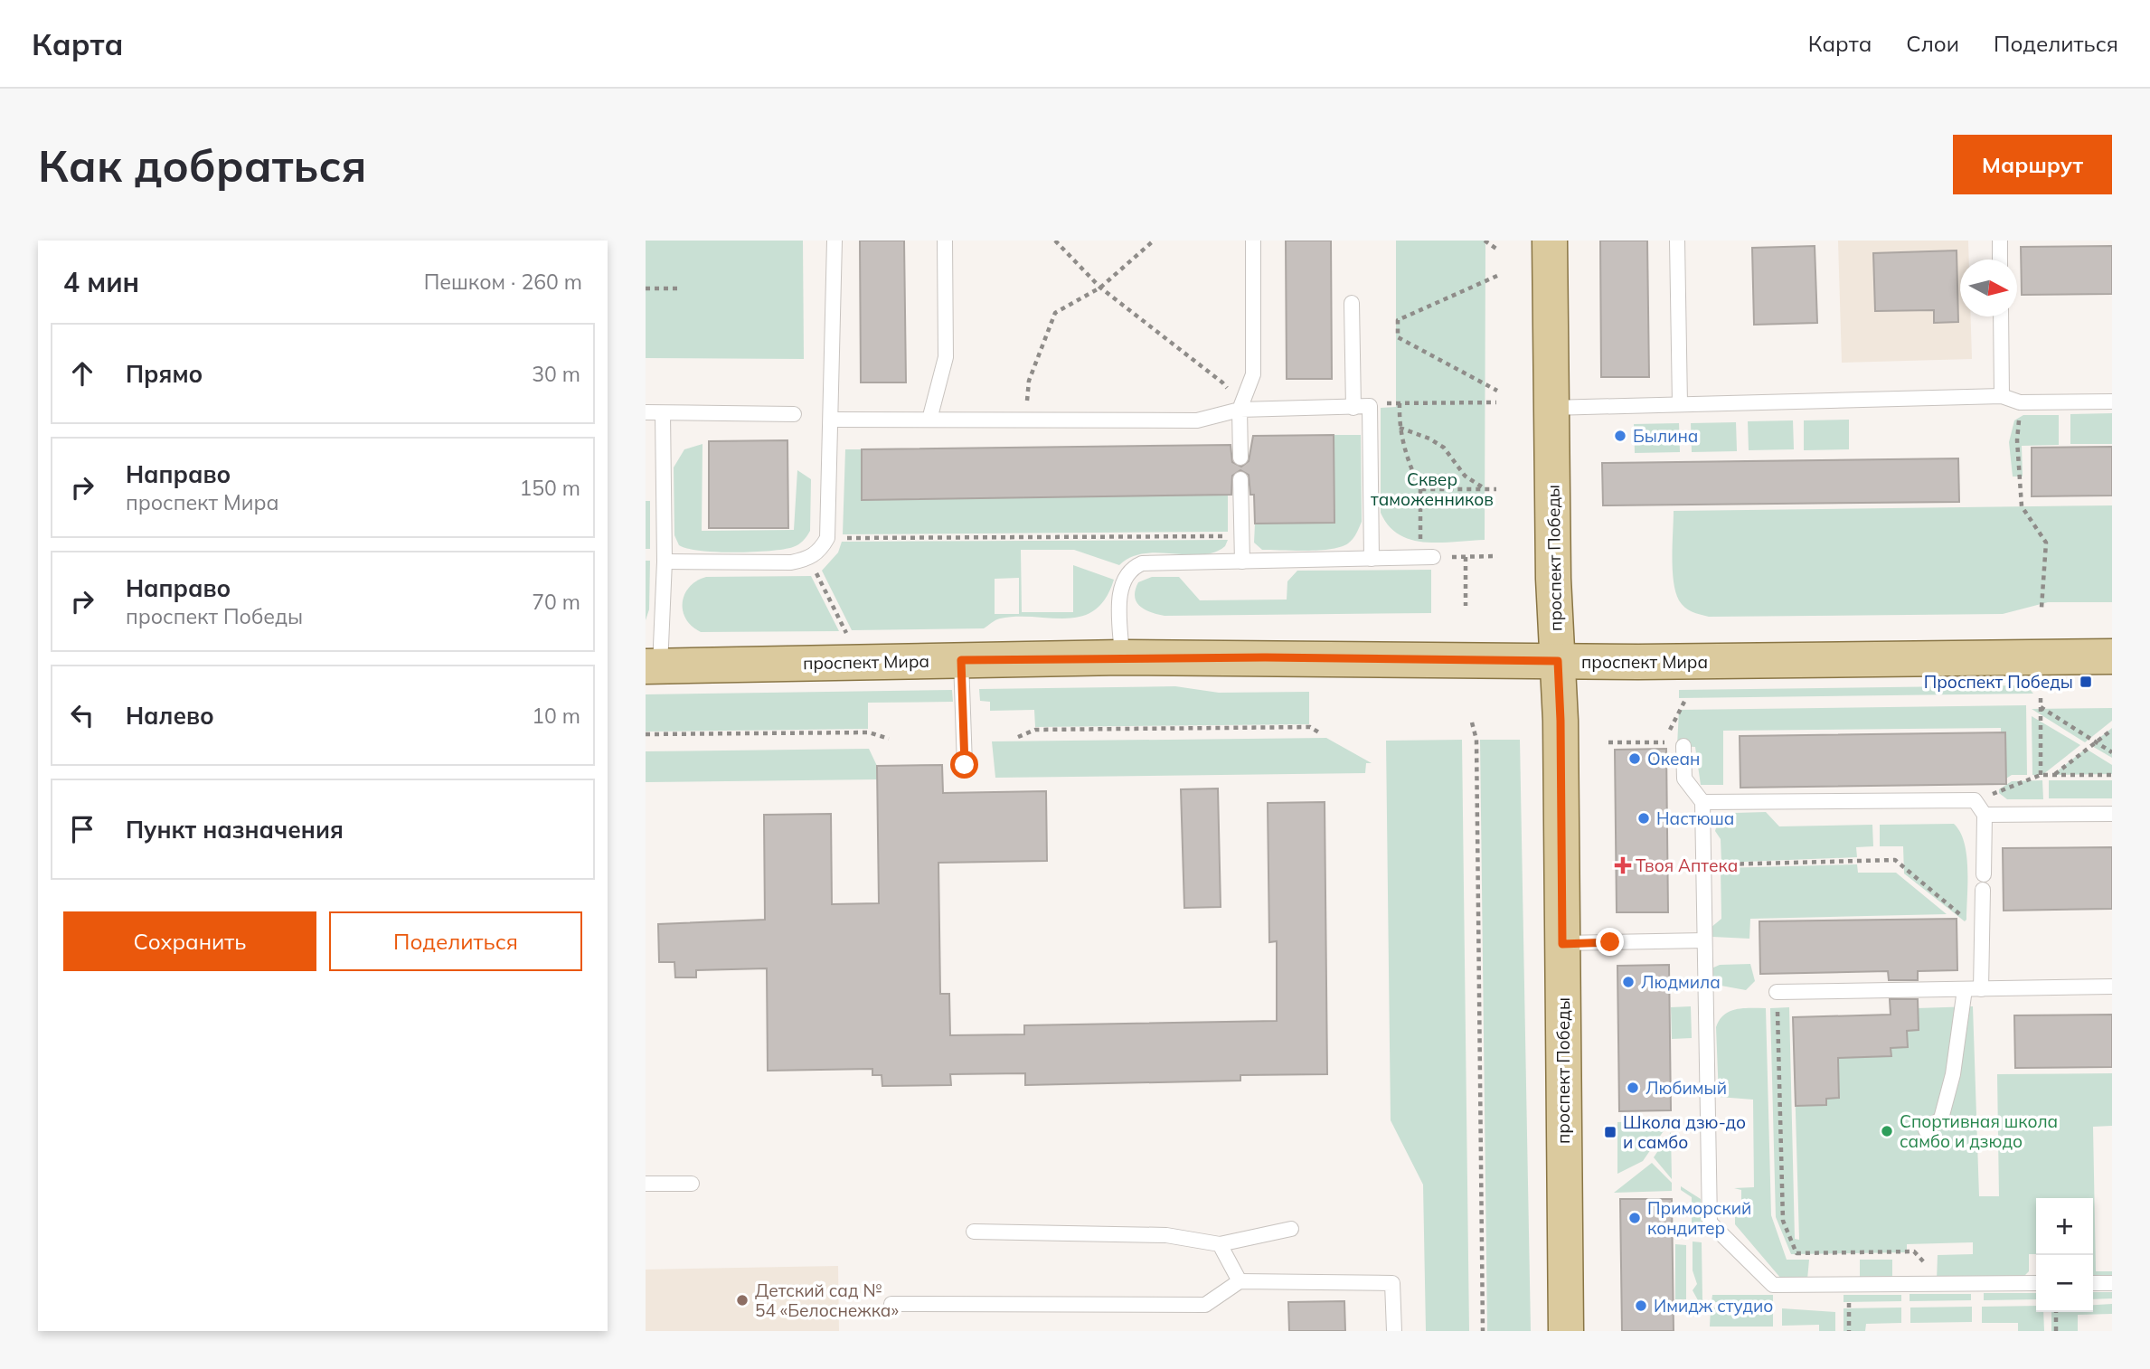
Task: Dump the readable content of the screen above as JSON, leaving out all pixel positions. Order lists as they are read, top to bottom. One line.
{"streets":{"main road":["проспект Победы","проспект Мира"]},"crossings":[["проспект Победы","проспект Мира"]],"parks":["Сквер таможенников"],"places":{"other":["Былина","Океан","Настюша","Людмила","Любимый","Спортивная школа самбо и дзюдо","Приморский кондитер","Детский сад № 54 «Белоснежка»","Имидж студио"],"transit":["Проспект Победы","Школа дзю-до и самбо"],"health":["Твоя Аптека"]},"north":"right","page":{"header":"Карта","nav":["Карта","Слои","Поделиться"],"buttons":["Маршрут",["Сохранить","Поделиться"]],"title":"Как добраться","heading":["4 мин","Пешком · 260 m"],"list":[["Прямо","30 m"],["Направо","проспект Мира","150 m"],["Направо","проспект Победы","70 m"],["Налево","10 m"],"Пункт назначения"],"map_buttons":["+","−"]}}
